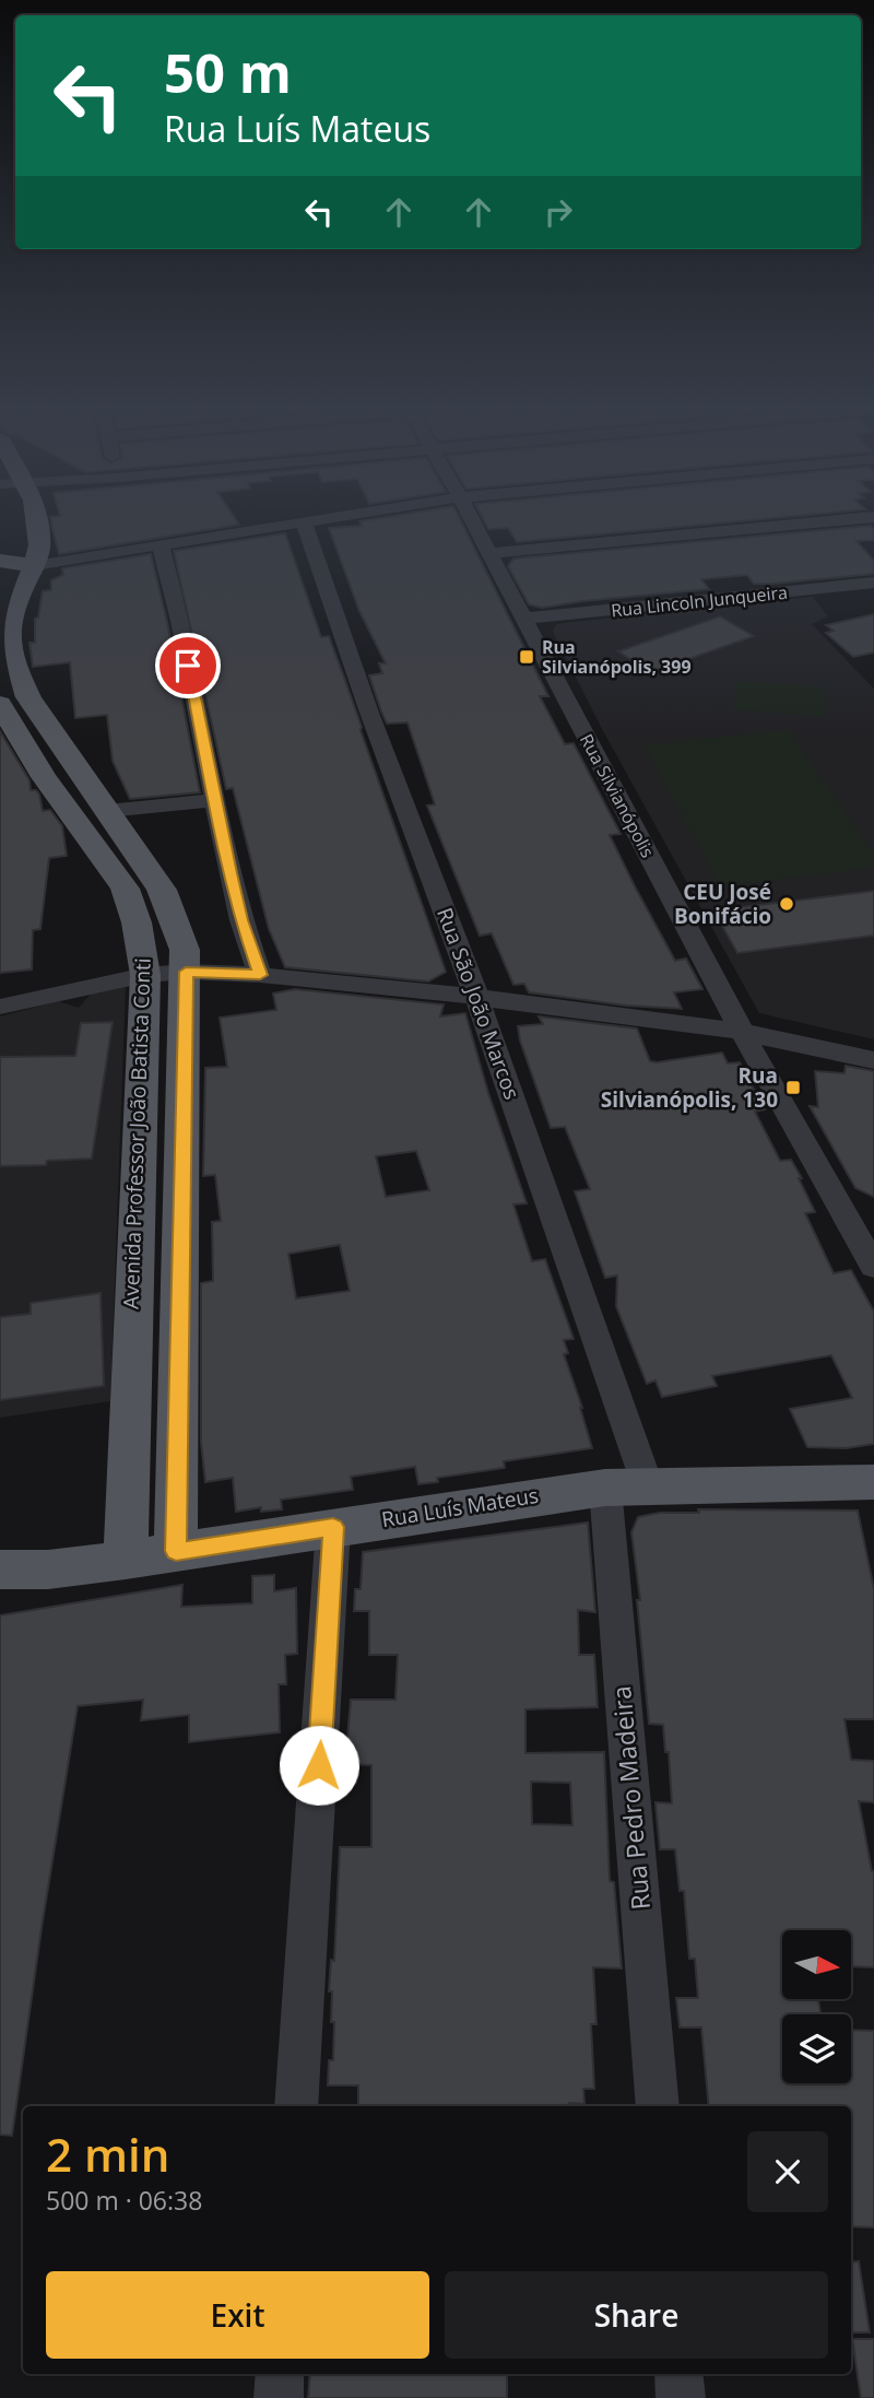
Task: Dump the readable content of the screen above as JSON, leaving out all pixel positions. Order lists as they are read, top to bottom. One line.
{"streets":{"main road":["Avenida Professor João Batista Conti","Rua Luís Mateus"],"street":["Rua Lincoln Junqueira","Rua Silvianópolis","Rua São João Marcos","Rua Pedro Madeira"]},"crossings":[["Rua Lincoln Junqueira","Rua Silvianópolis"],["Rua São João Marcos","Rua Luís Mateus"],["Avenida Professor João Batista Conti","Rua Luís Mateus"],["Rua Luís Mateus","Rua Pedro Madeira"]],"places":{"transit":["Rua Silvianópolis, 399","Rua Silvianópolis, 130"],"other":["CEU José Bonifácio"]},"north":"right","page":{"turn":["50 m","Rua Luís Mateus"],"heading":["2 min","500 m · 06:38"],"buttons":["Exit","Share"]}}
